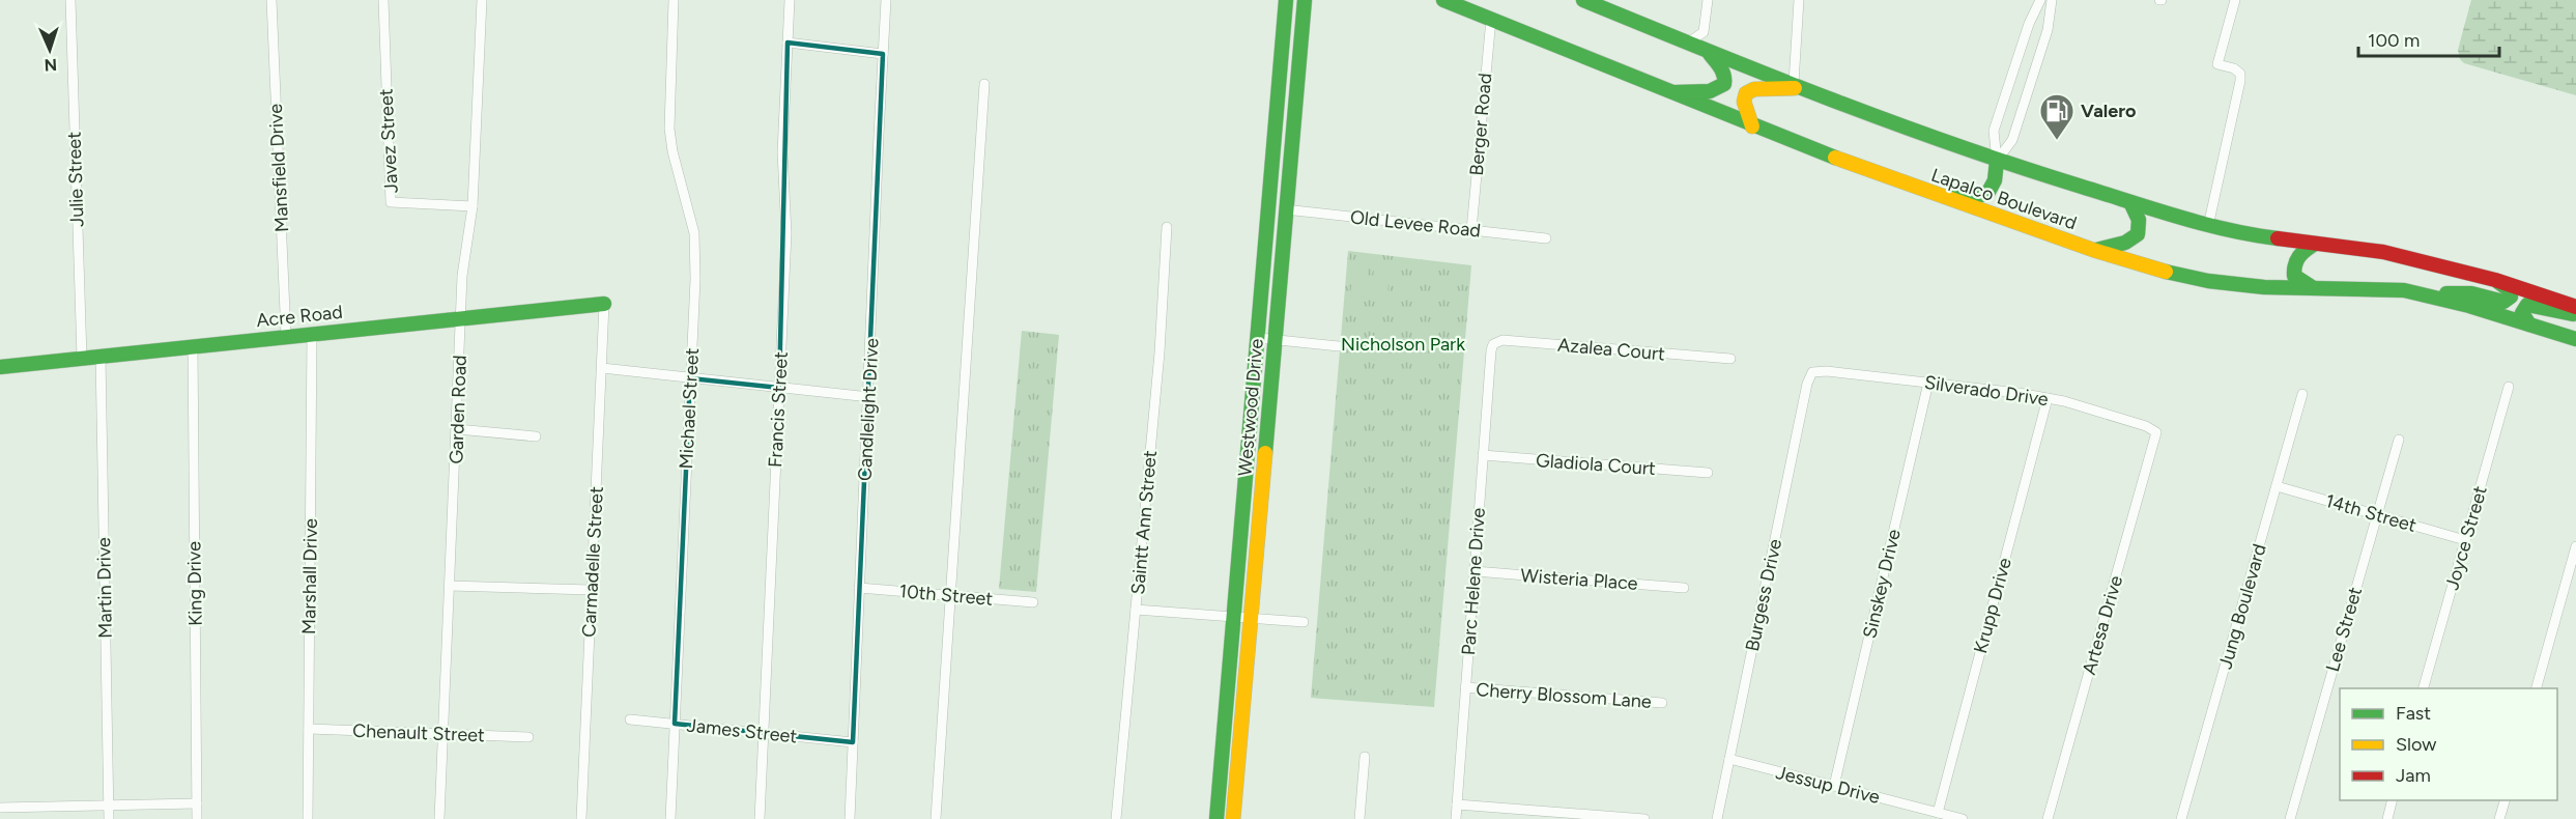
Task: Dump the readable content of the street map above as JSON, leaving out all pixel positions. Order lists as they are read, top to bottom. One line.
{"streets":{"main road":["Lapalco Boulevard","Acre Road","Westwood Drive"],"street":["Berger Road","Javez Street","Mansfield Drive","Julie Street","Old Levee Road","Azalea Court","Silverado Drive","Michael Street","Garden Road","Francis Street","Candlelight Drive","Gladiola Court","14th Street","Saintt Ann Street","Joyce Street","Carmadelle Street","Marshall Drive","Wisteria Place","Parc Helene Drive","King Drive","Sinskey Drive","Martin Drive","10th Street","Burgess Drive","Krupp Drive","Jung Boulevard","Artesa Drive","Lee Street","Cherry Blossom Lane","James Street","Chenault Street","Jessup Drive"]},"crossings":[["Berger Road","Lapalco Boulevard"],["Berger Road","Old Levee Road"],["Javez Street","Garden Road"],["Mansfield Drive","Acre Road"],["Julie Street","Acre Road"],["Old Levee Road","Westwood Drive"],["Acre Road","Garden Road"],["Acre Road","Carmadelle Street"],["Acre Road","Marshall Drive"],["Acre Road","King Drive"],["Acre Road","Martin Drive"],["Azalea Court","Parc Helene Drive"],["Silverado Drive","Sinskey Drive"],["Silverado Drive","Burgess Drive"],["Silverado Drive","Krupp Drive"],["Silverado Drive","Artesa Drive"],["Michael Street","James Street"],["Garden Road","Chenault Street"],["Francis Street","James Street"],["Candlelight Drive","10th Street"],["Candlelight Drive","James Street"],["Gladiola Court","Parc Helene Drive"],["14th Street","Joyce Street"],["14th Street","Jung Boulevard"],["14th Street","Lee Street"],["Marshall Drive","Chenault Street"],["Wisteria Place","Parc Helene Drive"],["Parc Helene Drive","Cherry Blossom Lane"],["Sinskey Drive","Jessup Drive"],["Burgess Drive","Jessup Drive"],["Krupp Drive","Jessup Drive"]],"parks":["Nicholson Park"],"places":{"fuel station":["Valero"]},"legend":["Fast","Slow","Jam"],"scale_bar":"100 m","north":"bottom"}
